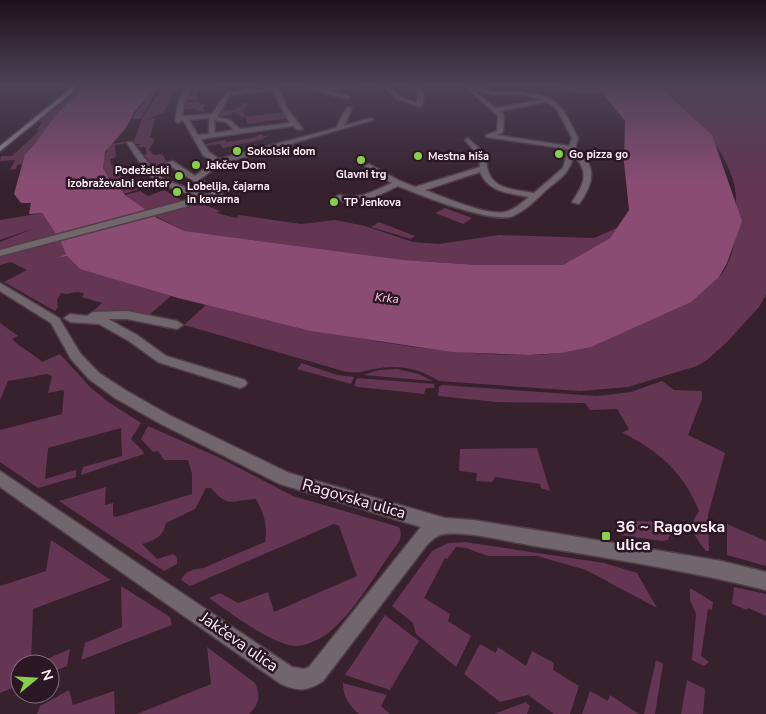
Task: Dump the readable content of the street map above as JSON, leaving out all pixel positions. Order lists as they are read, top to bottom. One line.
{"streets":{"street":["Ragovska ulica","Jakčeva ulica"]},"crossings":[["Ragovska ulica","Jakčeva ulica"]],"water":["Krka"],"places":{"other":["Sokolski dom","Go pizza go","Mestna hiša","Glavni trg","Jakčev Dom","Podeželski izobraževalni center","Lobelija, čajarna in kavarna","TP Jenkova"],"transit":["36 ~ Ragovska ulica"]},"north":"right"}
